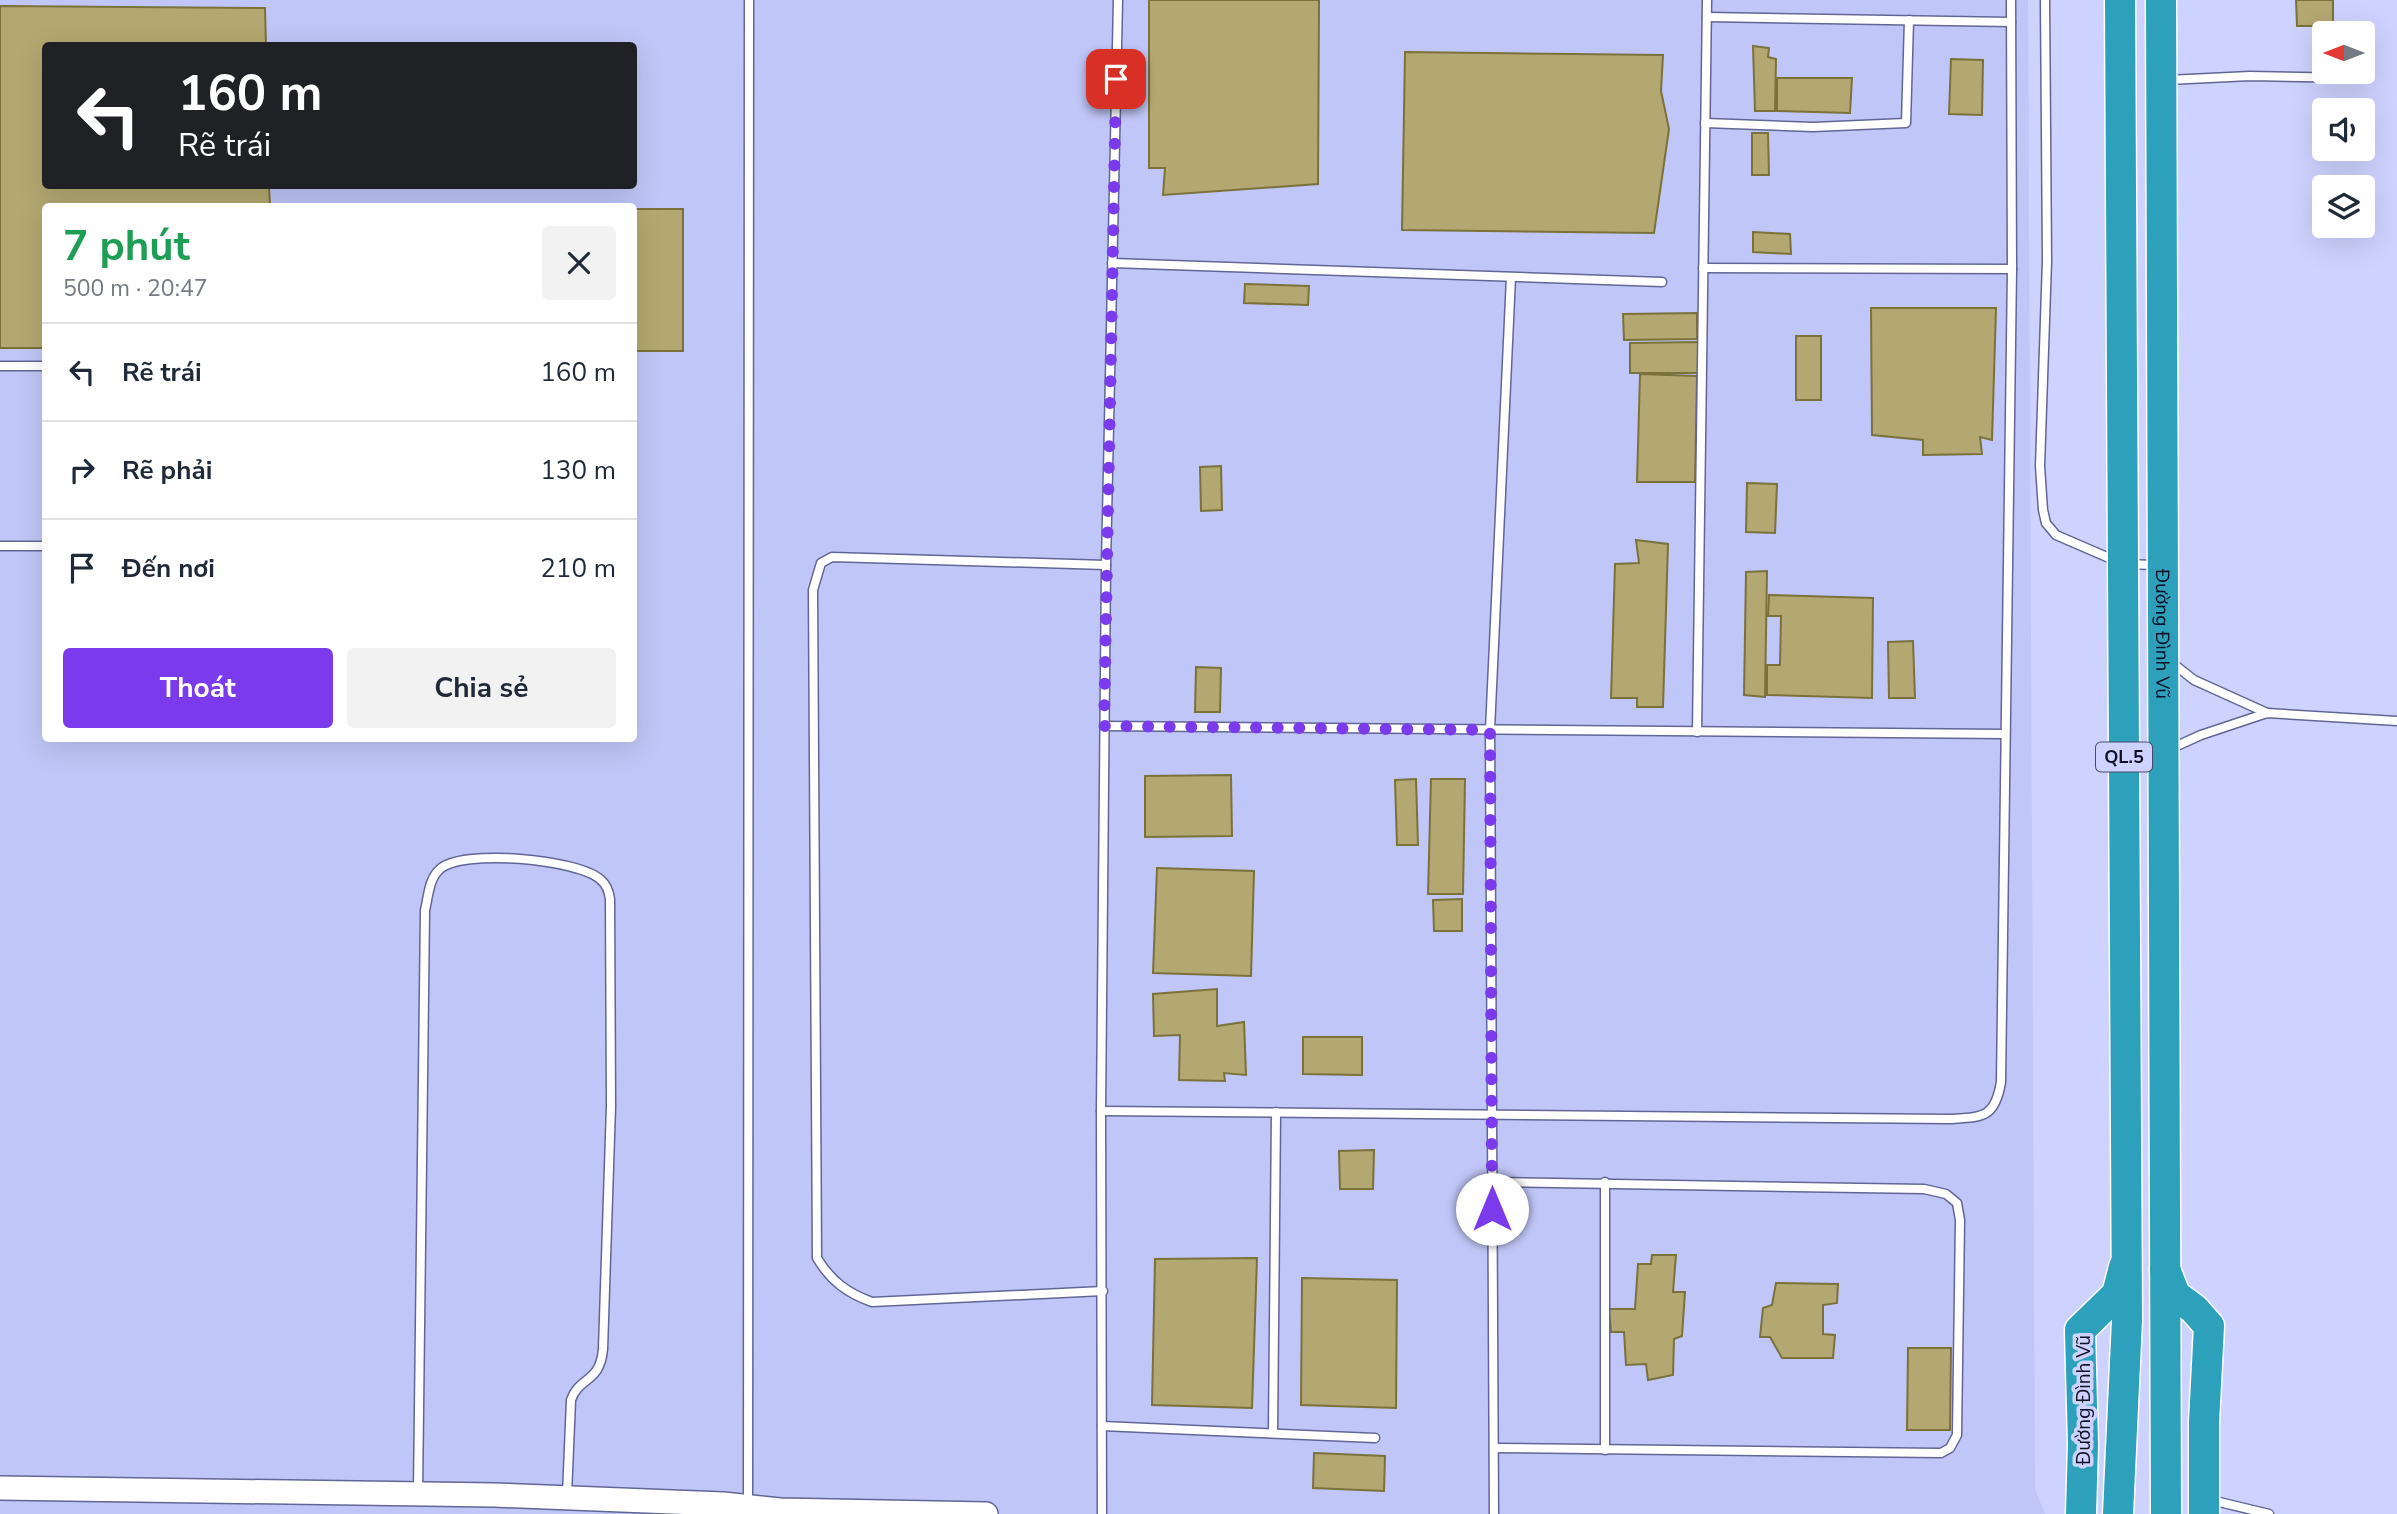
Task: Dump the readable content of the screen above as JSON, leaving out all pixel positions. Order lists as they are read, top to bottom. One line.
{"streets":{"highway":["Đường Đình Vũ","QL.5"]},"north":"left","page":{"turn":["160 m","Rẽ trái"],"heading":["7 phút","500 m · 20:47"],"list":[{"name":"Rẽ trái","value":"160 m"},{"name":"Rẽ phải","value":"130 m"},{"name":"Đến nơi","value":"210 m"}],"buttons":["Thoát","Chia sẻ"]}}
